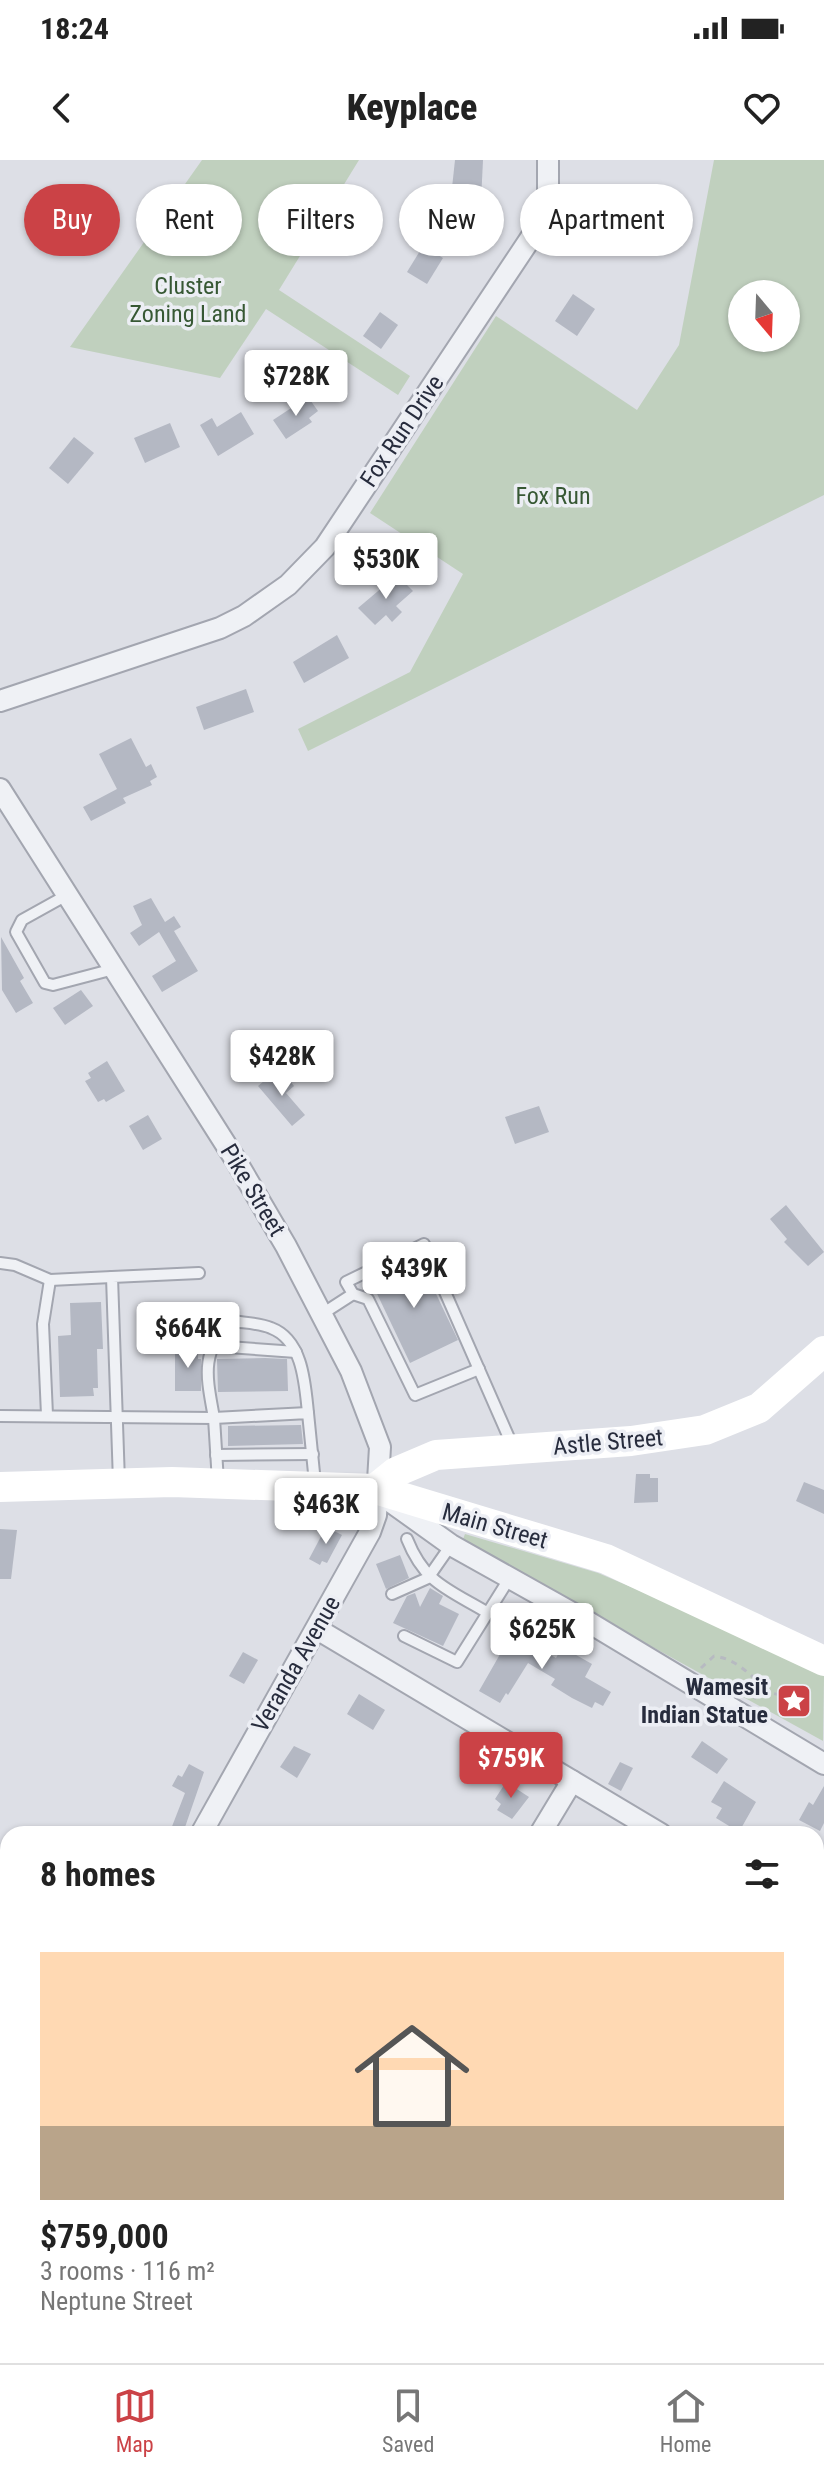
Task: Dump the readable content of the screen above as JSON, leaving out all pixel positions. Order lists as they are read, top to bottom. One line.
{"streets":{"main road":["Astle Street","Main Street"],"street":["Fox Run Drive","Pike Street","Veranda Avenue"]},"crossings":[["Pike Street","Astle Street"],["Pike Street","Main Street"],["Pike Street","Veranda Avenue"],["Astle Street","Main Street"],["Astle Street","Veranda Avenue"],["Main Street","Veranda Avenue"]],"parks":["Cluster Zoning Land","Fox Run"],"places":{"place":["Wamesit Indian Statue"]},"north":"bottom","page":{"status":"18:24","header":"Keyplace","chip":["Buy","Rent","Filters","New","Apartment"],"price":["$728K","$530K","$428K","$439K","$664K","$463K","$625K","$759K"],"heading":"8 homes","list":[{"name":"$759,000","note":"3 rooms · 116 m² · Neptune Street"}],"tabs":["Map","Saved","Home"]}}
